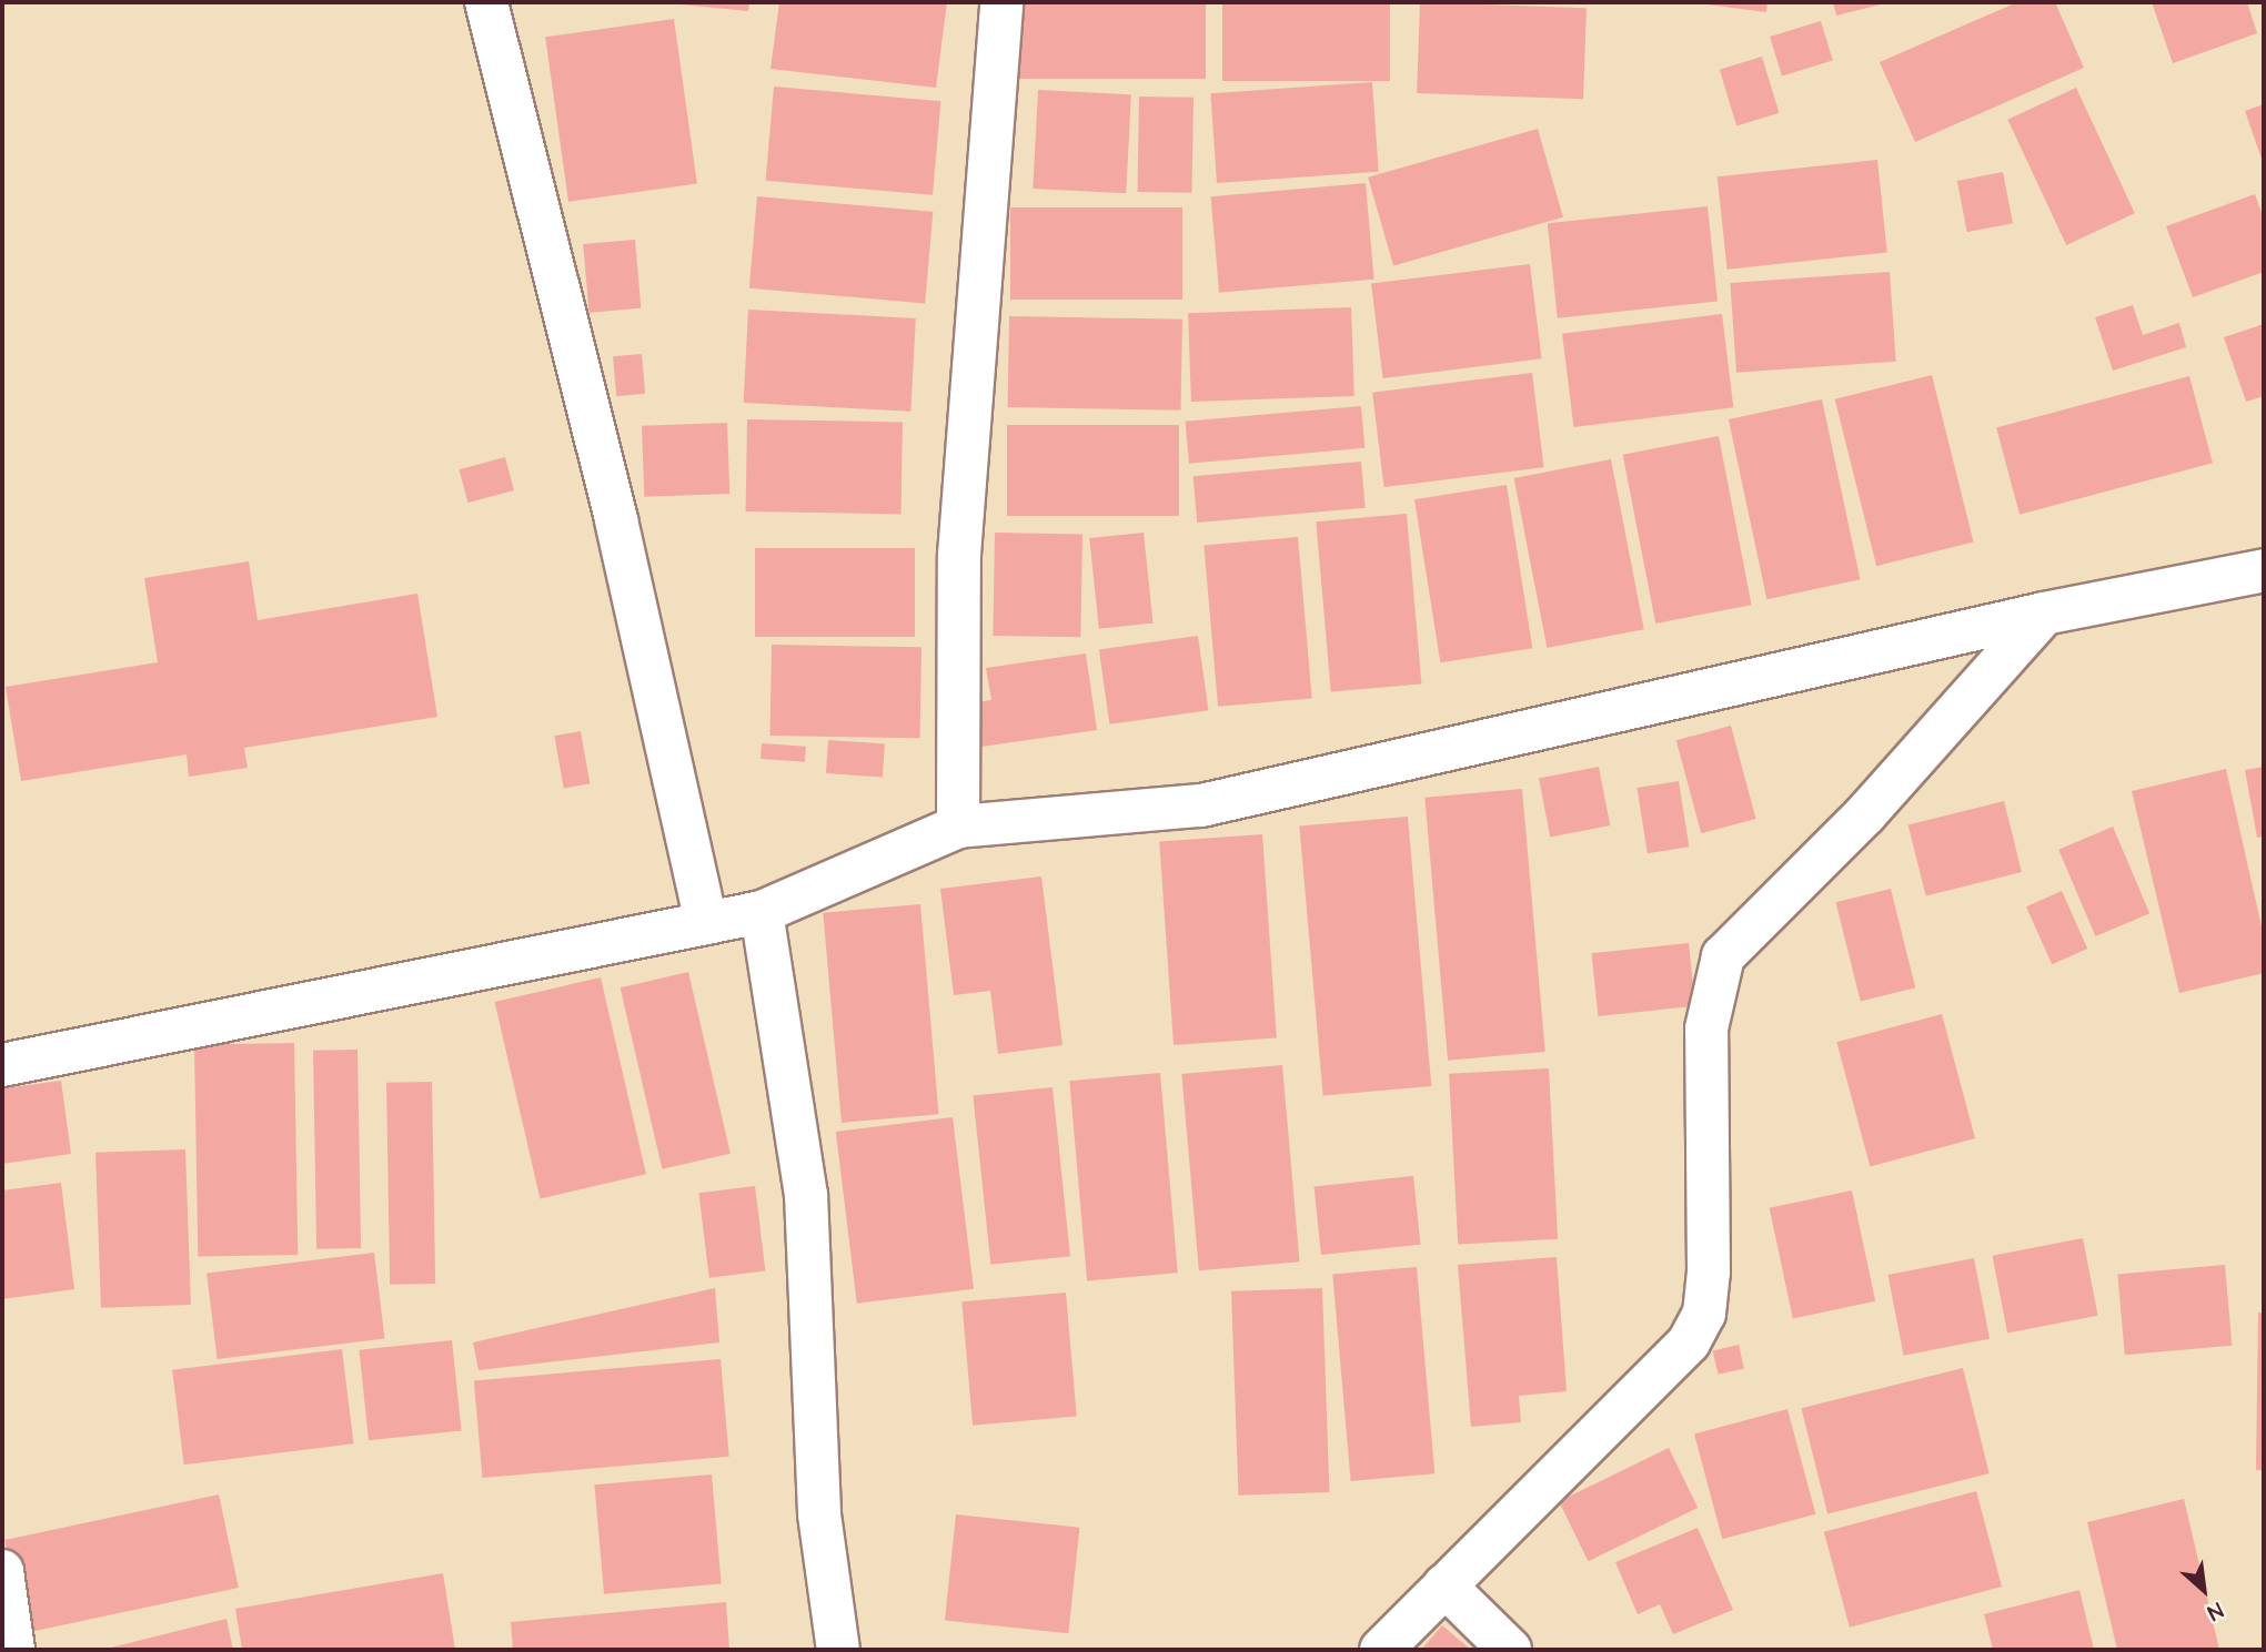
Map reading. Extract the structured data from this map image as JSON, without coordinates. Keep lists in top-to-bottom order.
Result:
{
  "north": "bottom right"
}
